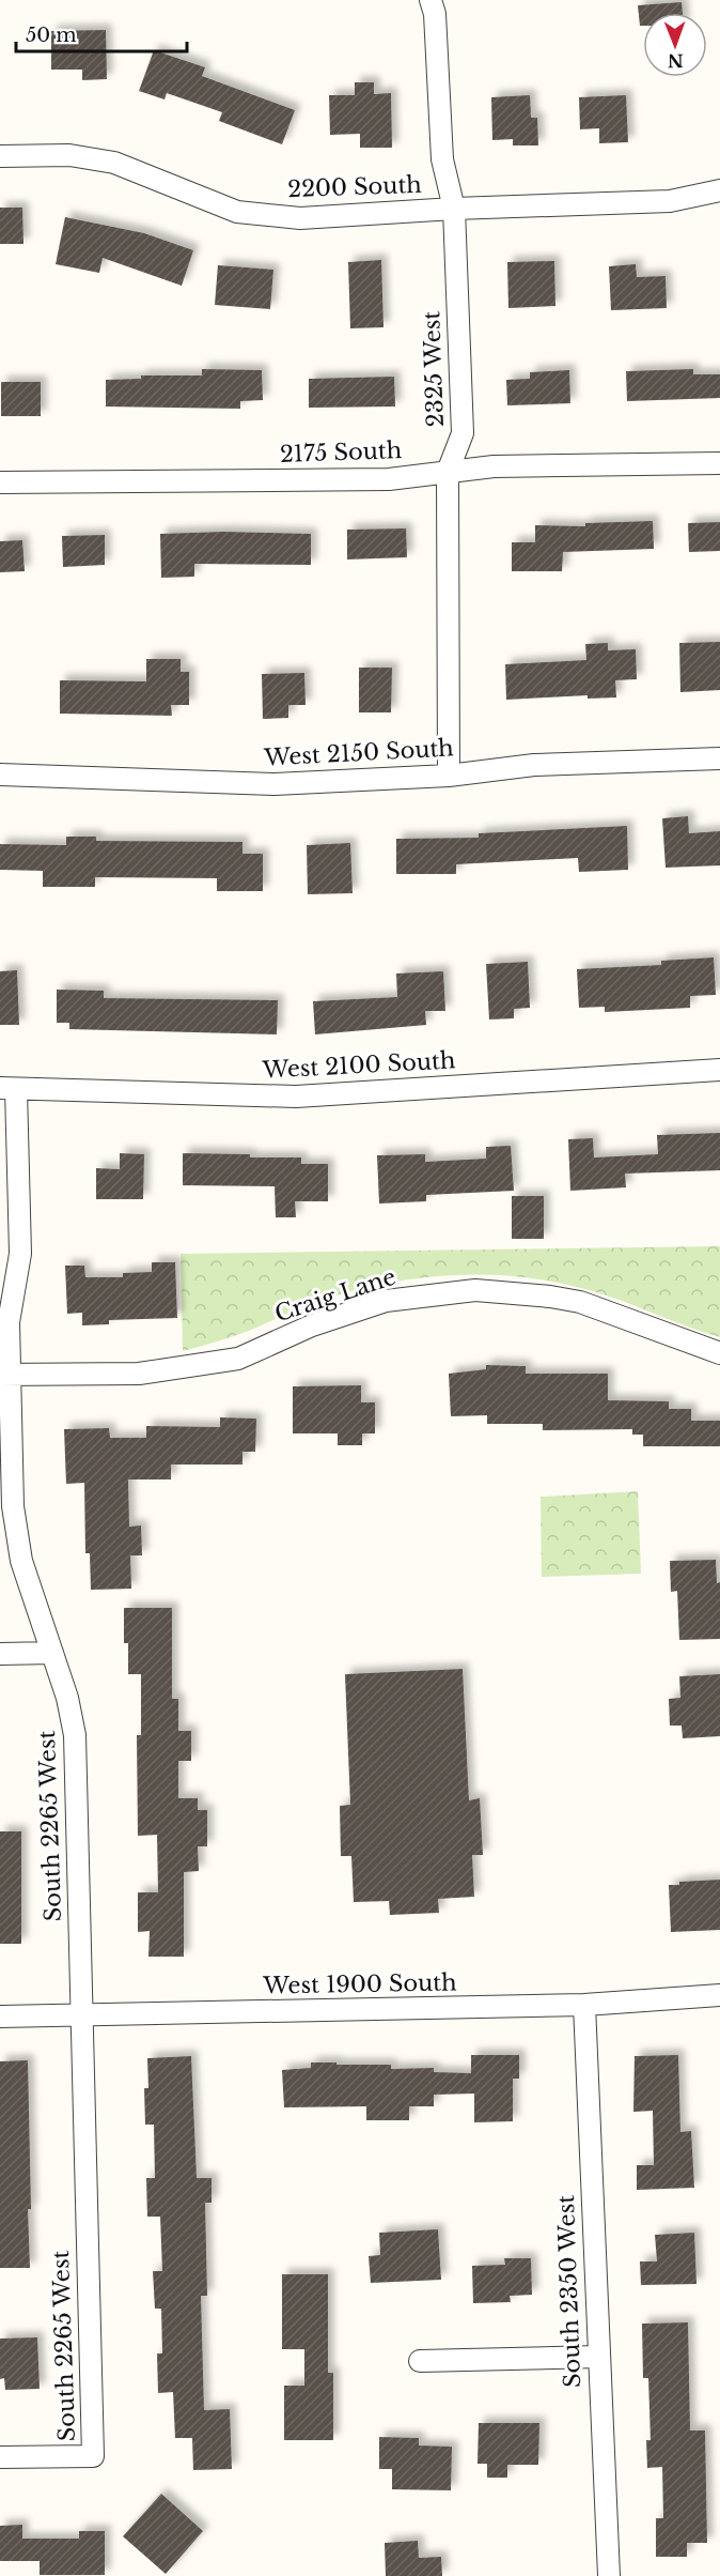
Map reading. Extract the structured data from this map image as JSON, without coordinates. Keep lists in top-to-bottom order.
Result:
{
  "streets": {
    "street": [
      "2200 South",
      "2325 West",
      "2175 South",
      "West 2150 South",
      "West 2100 South",
      "Craig Lane",
      "South 2265 West",
      "West 1900 South",
      "South 2350 West"
    ]
  },
  "crossings": [
    ["2200 South", "2325 West"],
    ["2325 West", "2175 South"],
    ["2325 West", "West 2150 South"],
    ["West 2100 South", "South 2265 West"],
    ["Craig Lane", "South 2265 West"],
    ["South 2265 West", "West 1900 South"],
    ["West 1900 South", "South 2350 West"]
  ],
  "scale_bar": "50 m",
  "north": "bottom"
}
